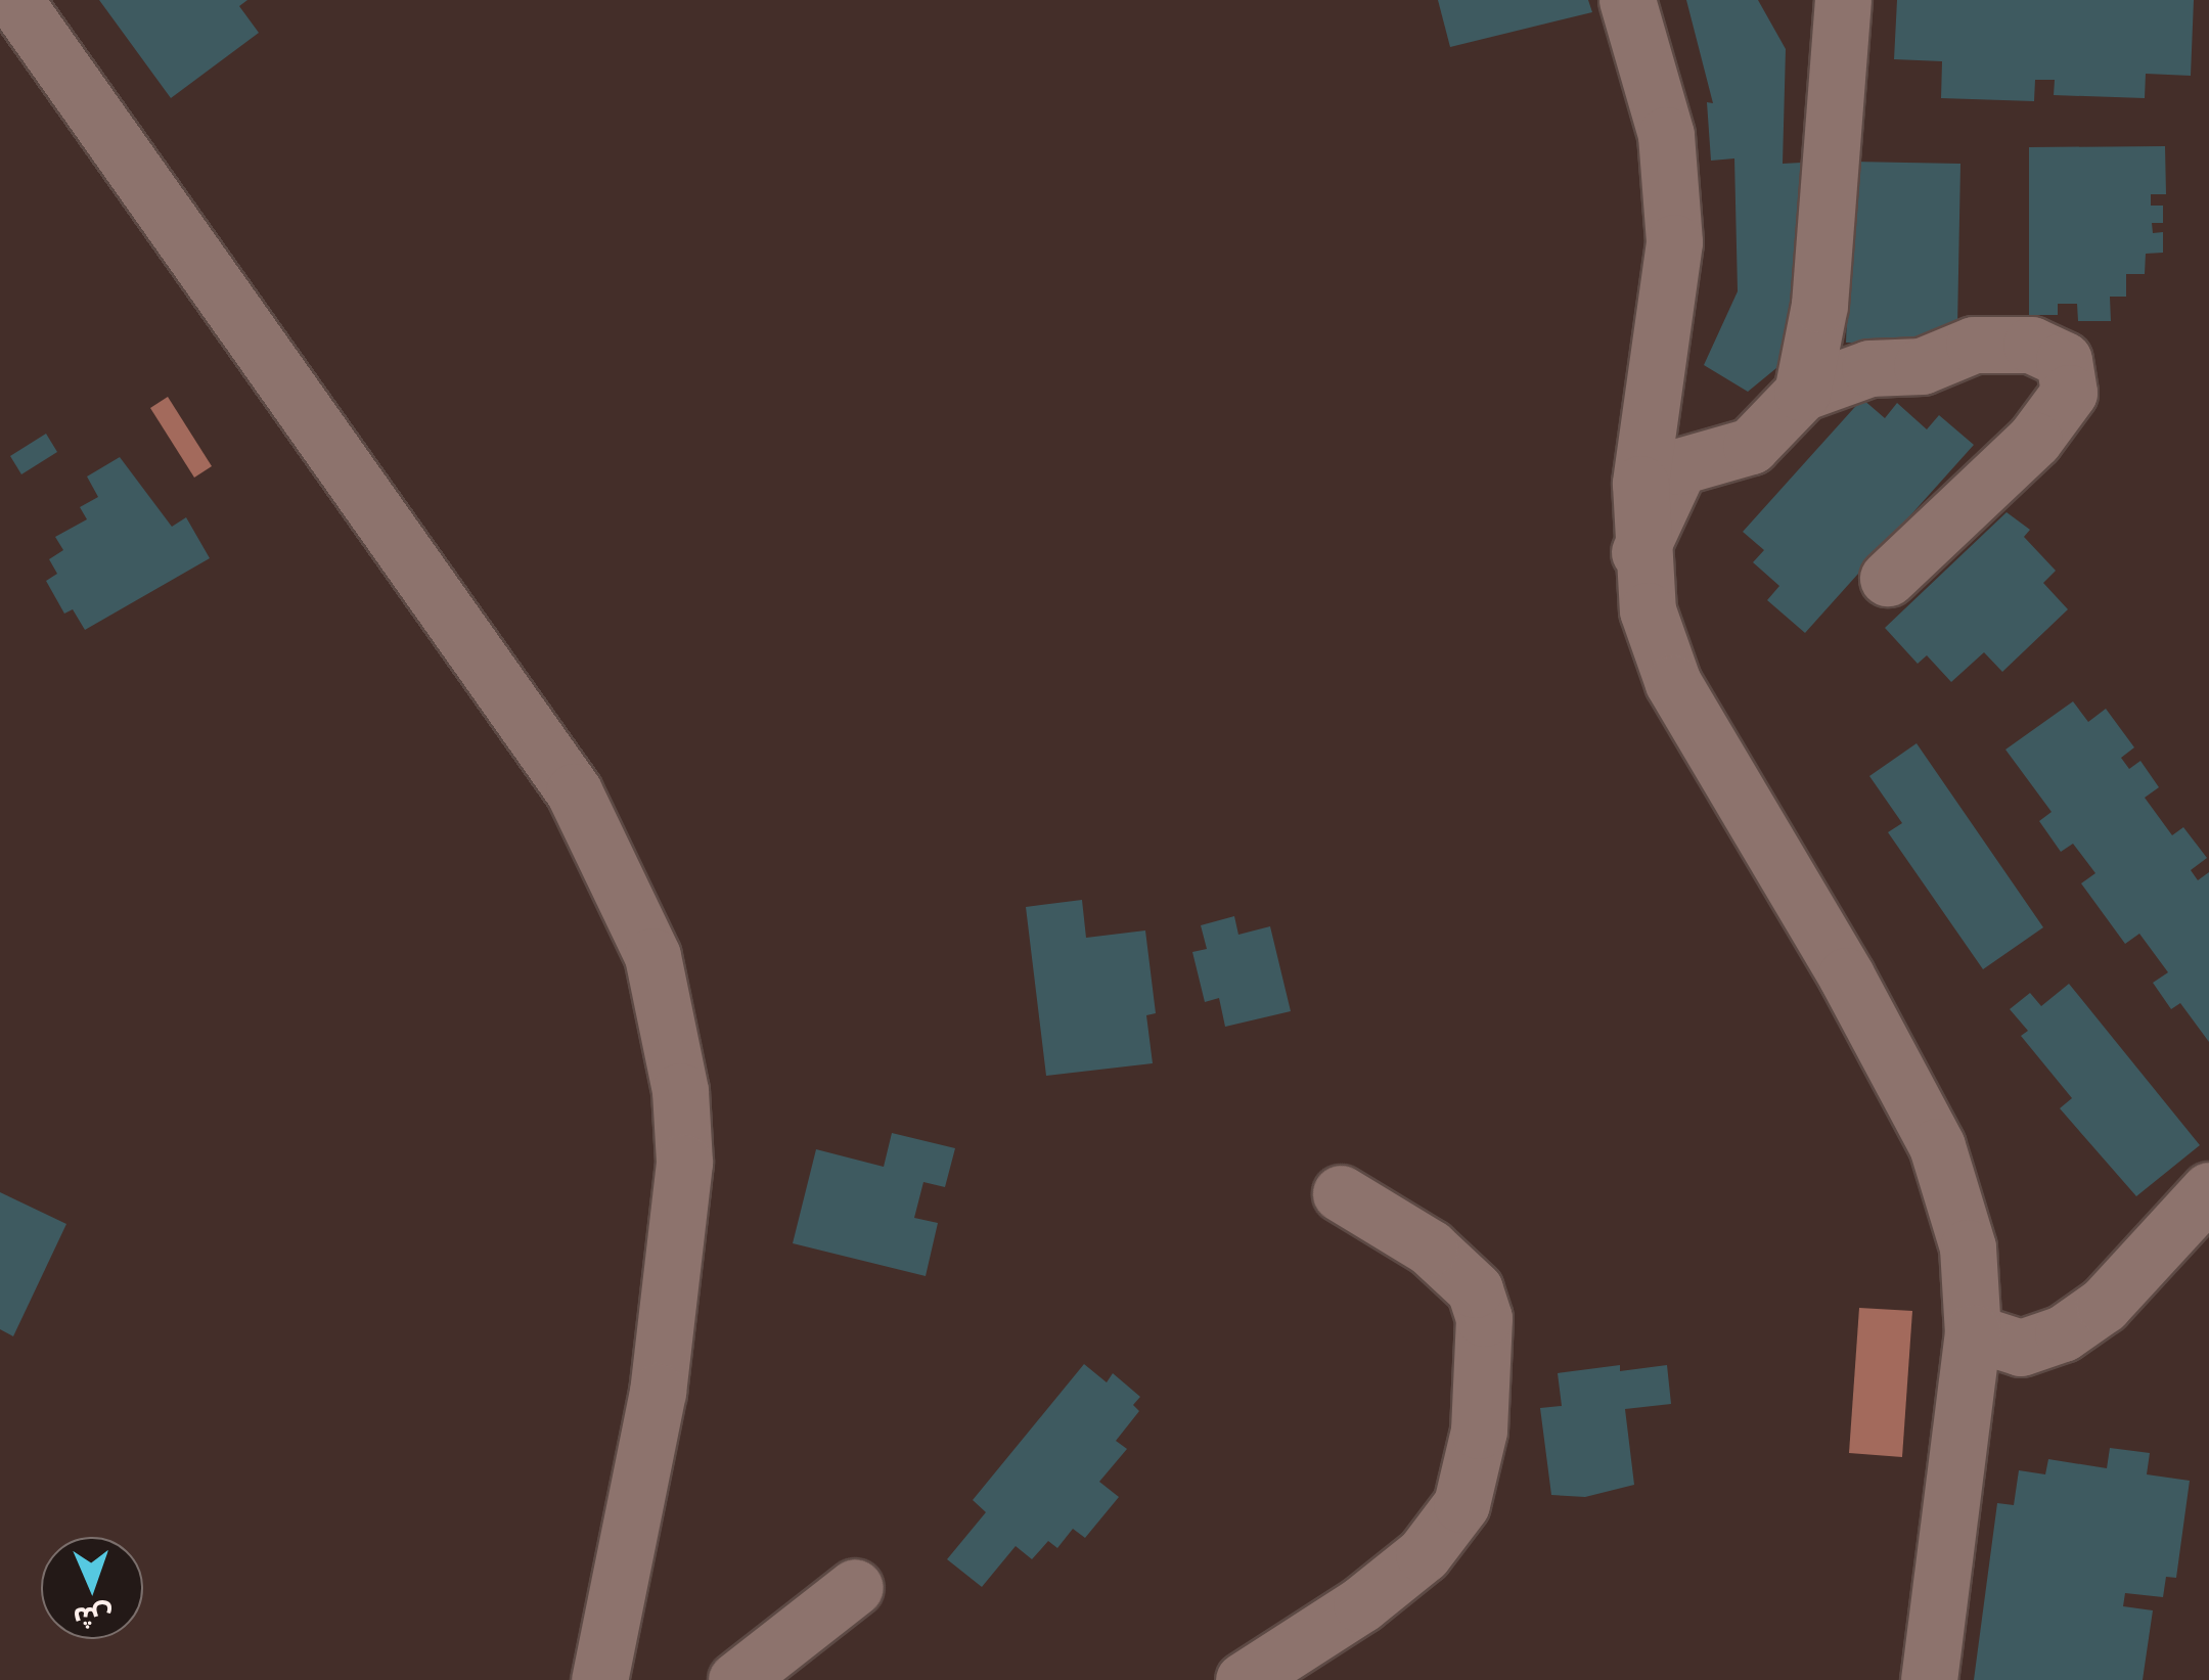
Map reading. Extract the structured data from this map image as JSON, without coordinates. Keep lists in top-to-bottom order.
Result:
{
  "north": "bottom"
}
